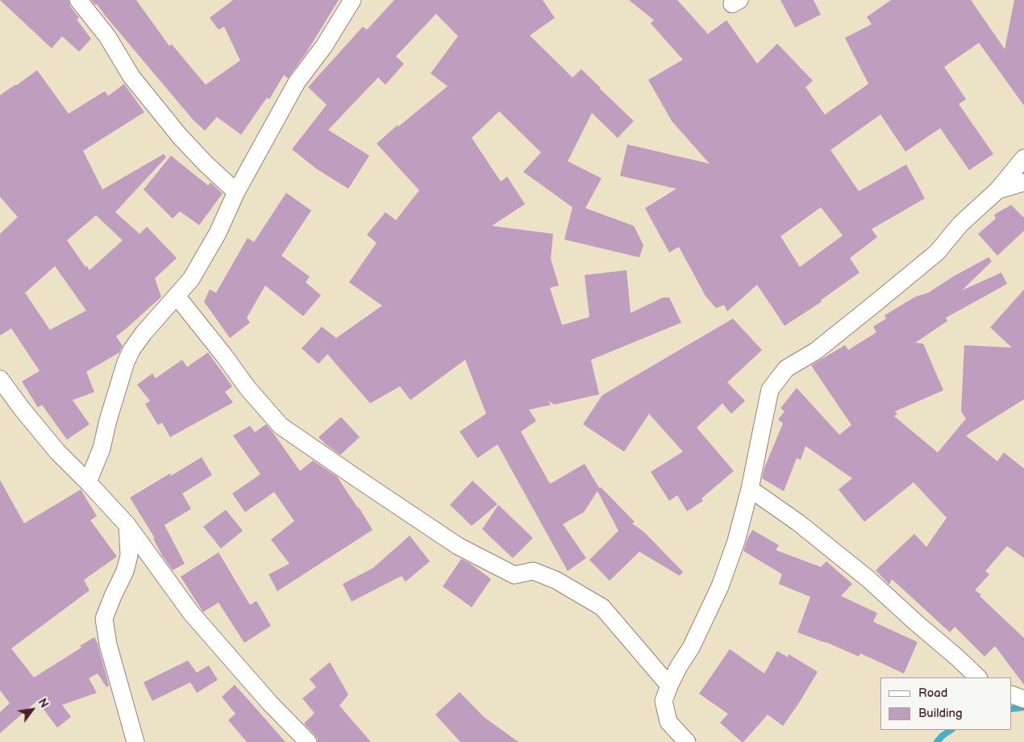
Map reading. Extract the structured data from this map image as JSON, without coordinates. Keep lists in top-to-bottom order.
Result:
{
  "legend": ["Road", "Building"],
  "north": "top right"
}
